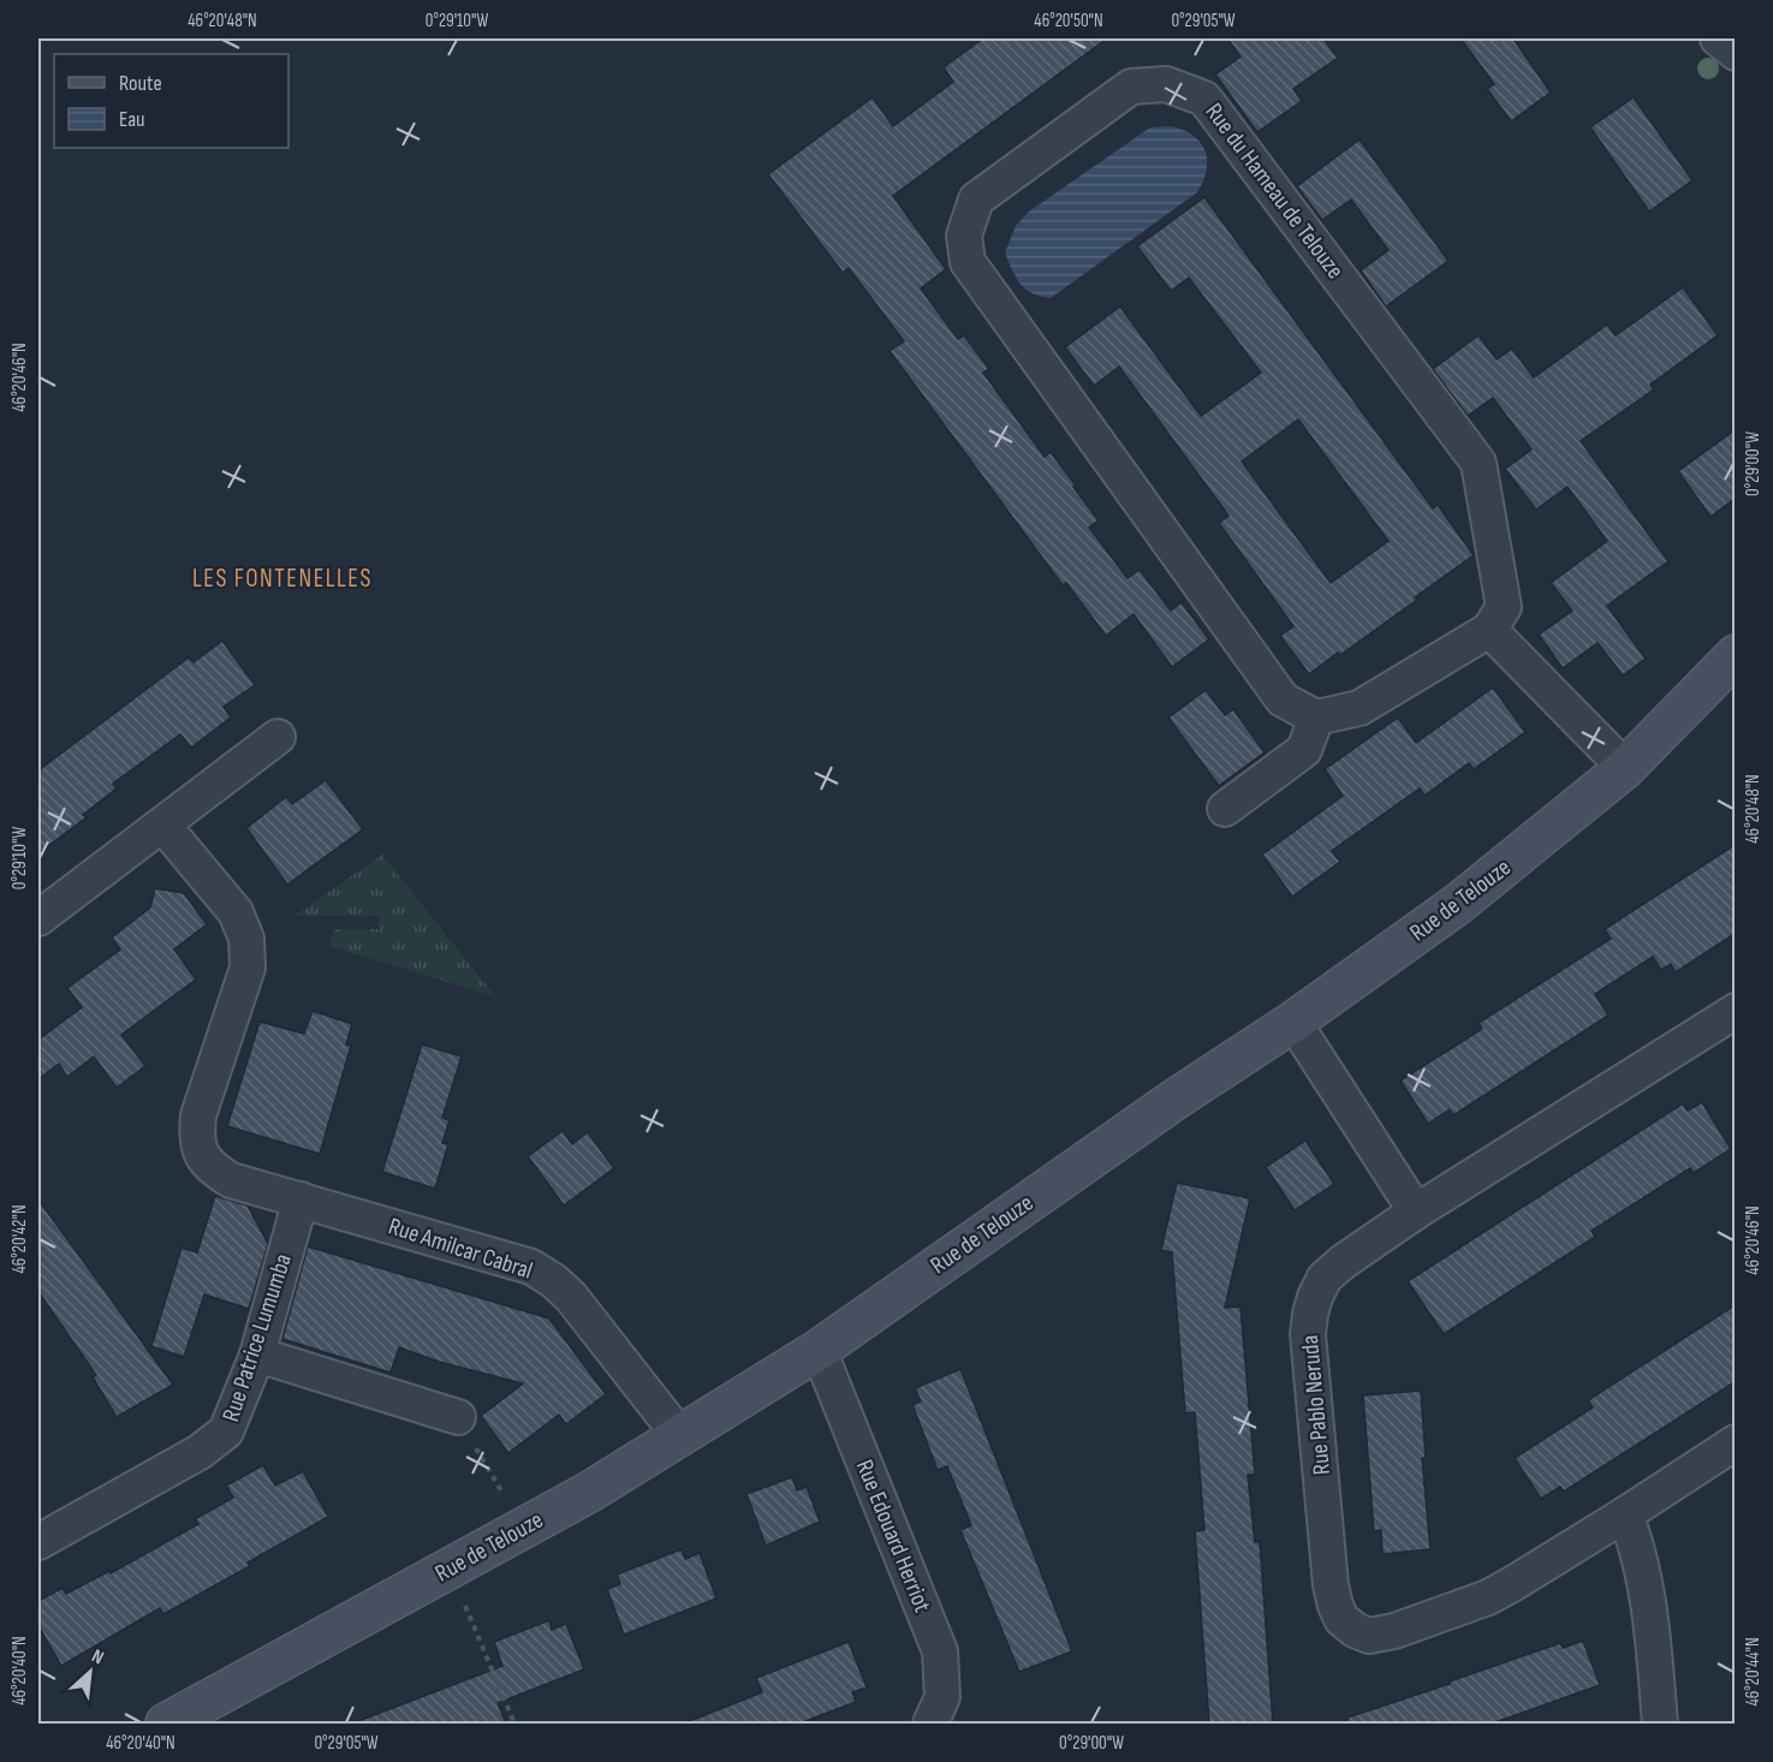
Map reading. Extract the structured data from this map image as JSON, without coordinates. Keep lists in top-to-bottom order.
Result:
{
  "streets": {
    "street": [
      "Rue du Hameau de Telouze",
      "Rue de Telouze",
      "Rue Amilcar Cabral",
      "Rue Patrice Lumumba",
      "Rue Pablo Neruda",
      "Rue Edouard Herriot"
    ]
  },
  "crossings": [
    ["Rue de Telouze", "Rue Amilcar Cabral"],
    ["Rue de Telouze", "Rue Edouard Herriot"],
    ["Rue Amilcar Cabral", "Rue Patrice Lumumba"]
  ],
  "districts": ["LES FONTENELLES"],
  "legend": ["Route", "Eau"],
  "north": "top right",
  "coordinates": [
    "46°20'48\"N",
    "0°29'10\"W",
    "46°20'50\"N",
    "0°29'05\"W",
    "46°20'46\"N",
    "0°29'00\"W",
    "46°20'42\"N",
    "46°20'40\"N",
    "46°20'44\"N"
  ]
}
